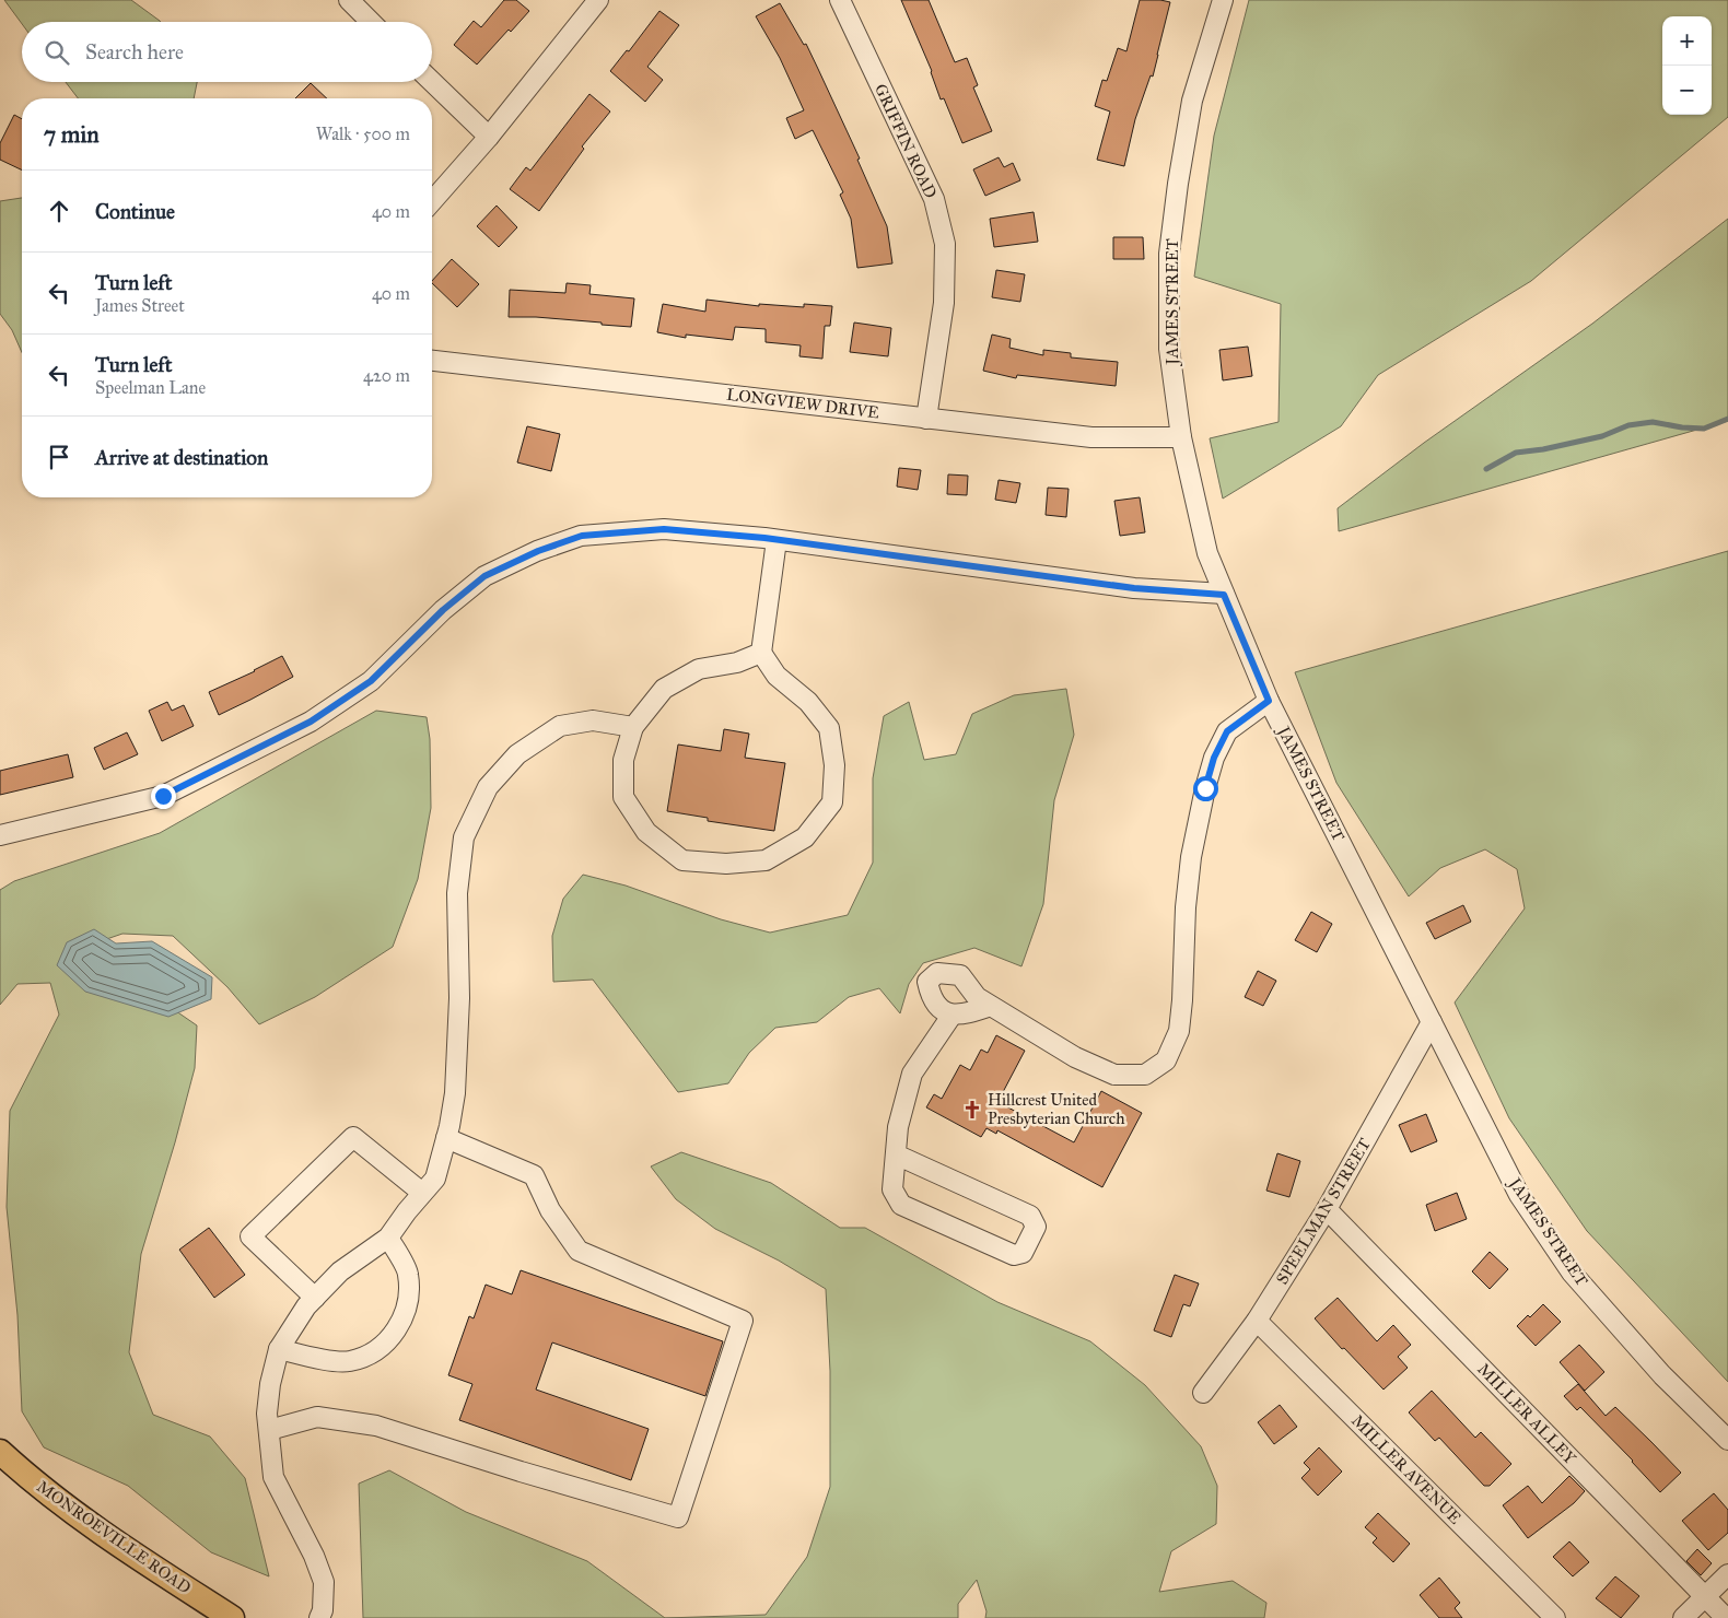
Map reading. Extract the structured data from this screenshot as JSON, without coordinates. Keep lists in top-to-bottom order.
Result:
{
  "streets": {
    "main road": ["MONROEVILLE ROAD"],
    "street": [
      "GRIFFIN ROAD",
      "JAMES STREET",
      "LONGVIEW DRIVE",
      "SPEELMAN STREET",
      "MILLER ALLEY",
      "MILLER AVENUE"
    ]
  },
  "crossings": [
    ["GRIFFIN ROAD", "LONGVIEW DRIVE"],
    ["JAMES STREET", "LONGVIEW DRIVE"],
    ["JAMES STREET", "SPEELMAN STREET"],
    ["SPEELMAN STREET", "MILLER ALLEY"],
    ["SPEELMAN STREET", "MILLER AVENUE"]
  ],
  "places": {
    "church": ["Hillcrest United Presbyterian Church"]
  },
  "page": {
    "map_buttons": ["+", "−"],
    "search": "Search here",
    "heading": ["7 min", "Walk · 500 m"],
    "list": [
      ["Continue", "40 m"],
      ["Turn left", "James Street", "40 m"],
      ["Turn left", "Speelman Lane", "420 m"],
      "Arrive at destination"
    ]
  }
}
